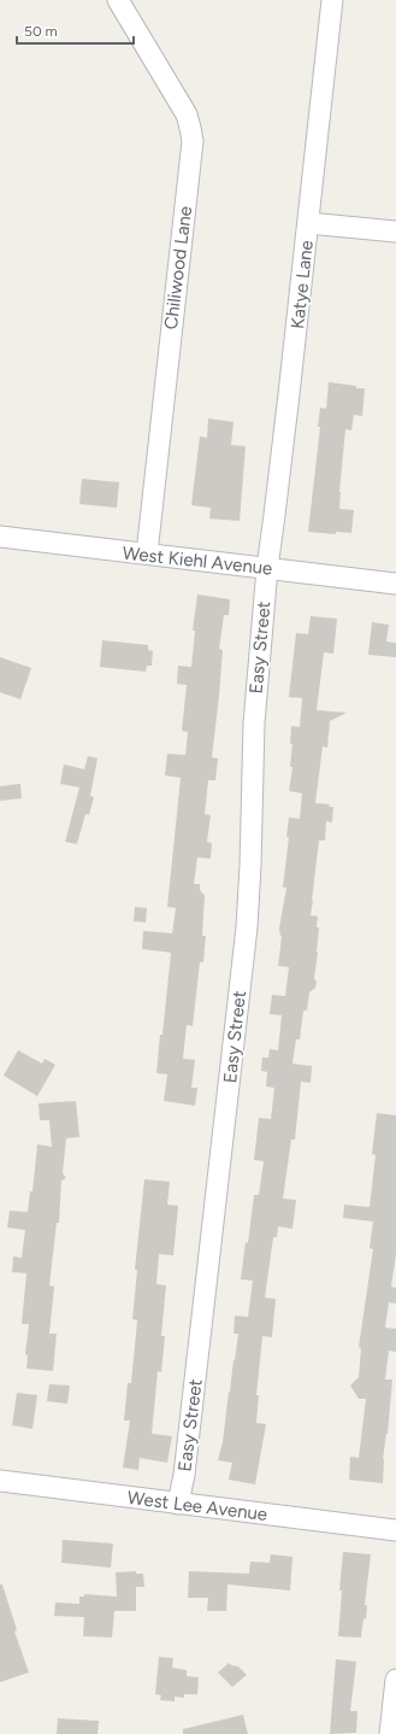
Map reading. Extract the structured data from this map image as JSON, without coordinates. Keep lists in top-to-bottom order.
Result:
{
  "streets": {
    "street": [
      "Chiliwood Lane",
      "Katye Lane",
      "West Kiehl Avenue",
      "Easy Street",
      "West Lee Avenue"
    ]
  },
  "crossings": [
    ["Chiliwood Lane", "West Kiehl Avenue"],
    ["Katye Lane", "West Kiehl Avenue"],
    ["Katye Lane", "Easy Street"],
    ["West Kiehl Avenue", "Easy Street"],
    ["Easy Street", "West Lee Avenue"]
  ],
  "scale_bar": "50 m"
}
